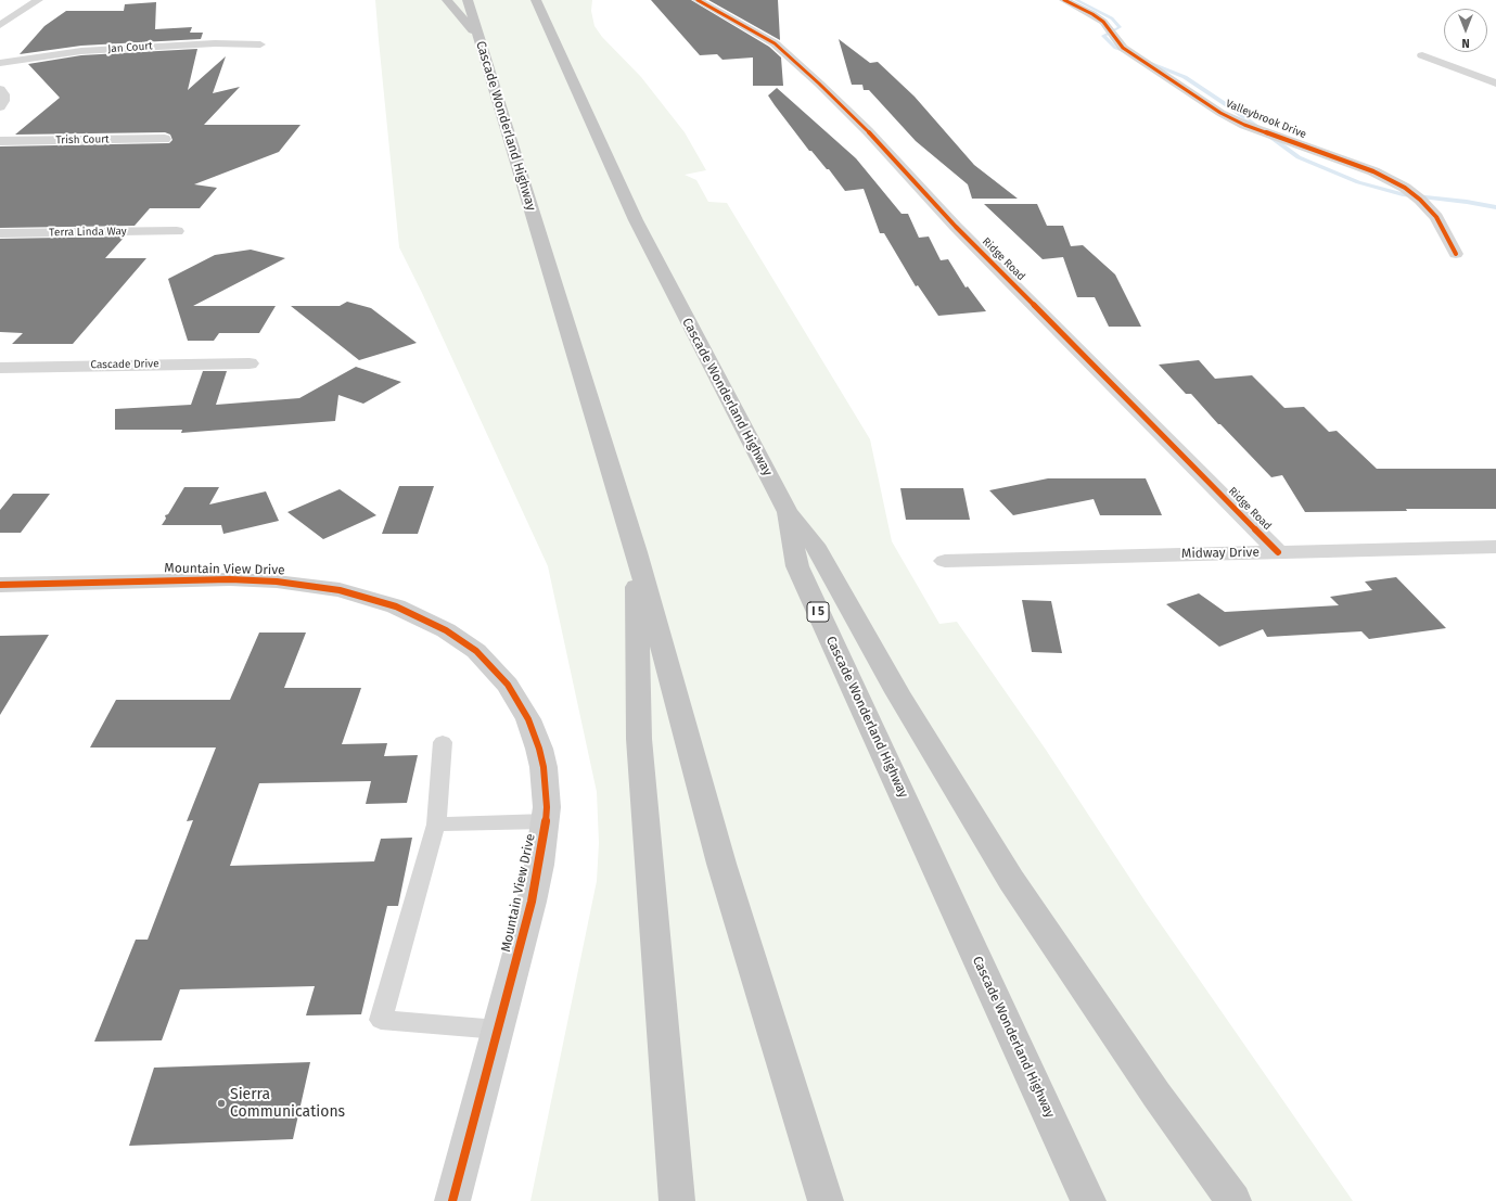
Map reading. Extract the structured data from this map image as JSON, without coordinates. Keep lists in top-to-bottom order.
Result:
{
  "streets": {
    "highway": ["Cascade Wonderland Highway", "I 5"],
    "street": [
      "Jan Court",
      "Valleybrook Drive",
      "Trish Court",
      "Terra Linda Way",
      "Ridge Road",
      "Cascade Drive",
      "Midway Drive",
      "Mountain View Drive"
    ]
  },
  "crossings": [
    ["Ridge Road", "Midway Drive"]
  ],
  "places": ["Sierra Communications"],
  "north": "bottom"
}
